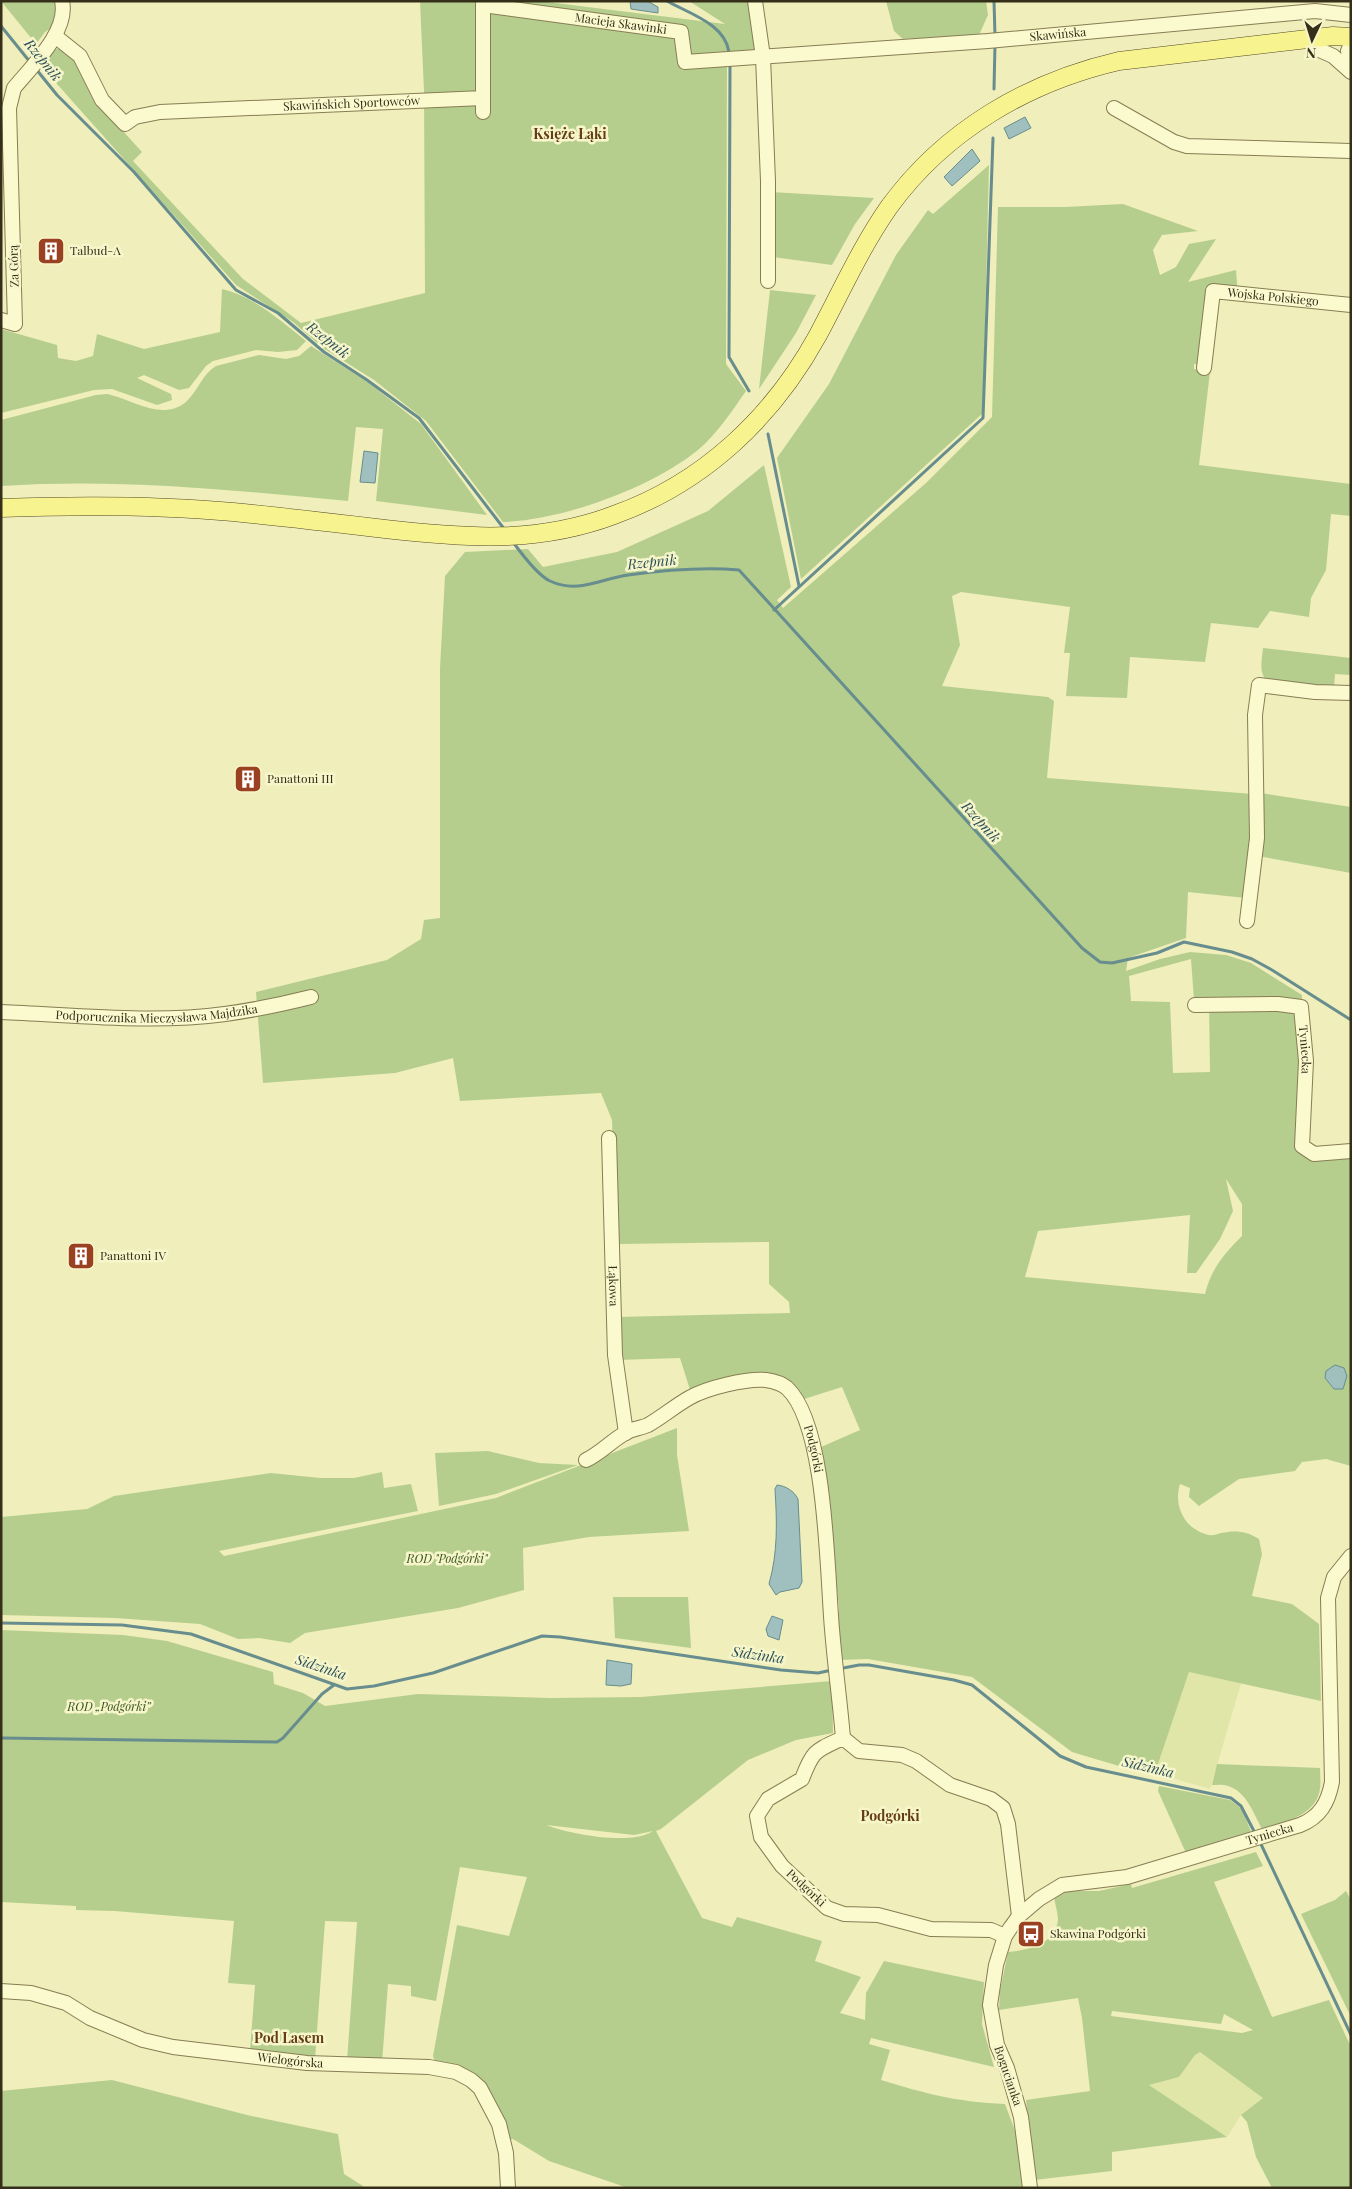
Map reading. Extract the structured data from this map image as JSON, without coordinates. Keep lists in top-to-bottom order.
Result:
{
  "streets": {
    "street": [
      "Macieja Skawinki",
      "Skawińska",
      "Skawińskich Sportowców",
      "Za Górą",
      "Wojska Polskiego",
      "Podporucznika Mieczysława Majdzika",
      "Tyniecka",
      "Łąkowa",
      "Podgórki",
      "Wielogórska",
      "Bogucianka"
    ]
  },
  "crossings": [
    ["Macieja Skawinki", "Skawińska"],
    ["Skawińskich Sportowców", "Za Górą"],
    ["Tyniecka", "Podgórki"],
    ["Tyniecka", "Bogucianka"],
    ["Łąkowa", "Podgórki"]
  ],
  "districts": ["Księże Łąki", "Podgórki", "Pod Lasem"],
  "water": ["Rzepnik", "Sidzinka"],
  "parks": ["ROD \"Podgórki\"", "ROD „Podgórki”"],
  "places": {
    "building": ["Talbud-A", "Panattoni III", "Panattoni IV"],
    "bus stop": ["Skawina Podgórki"]
  },
  "north": "bottom"
}
